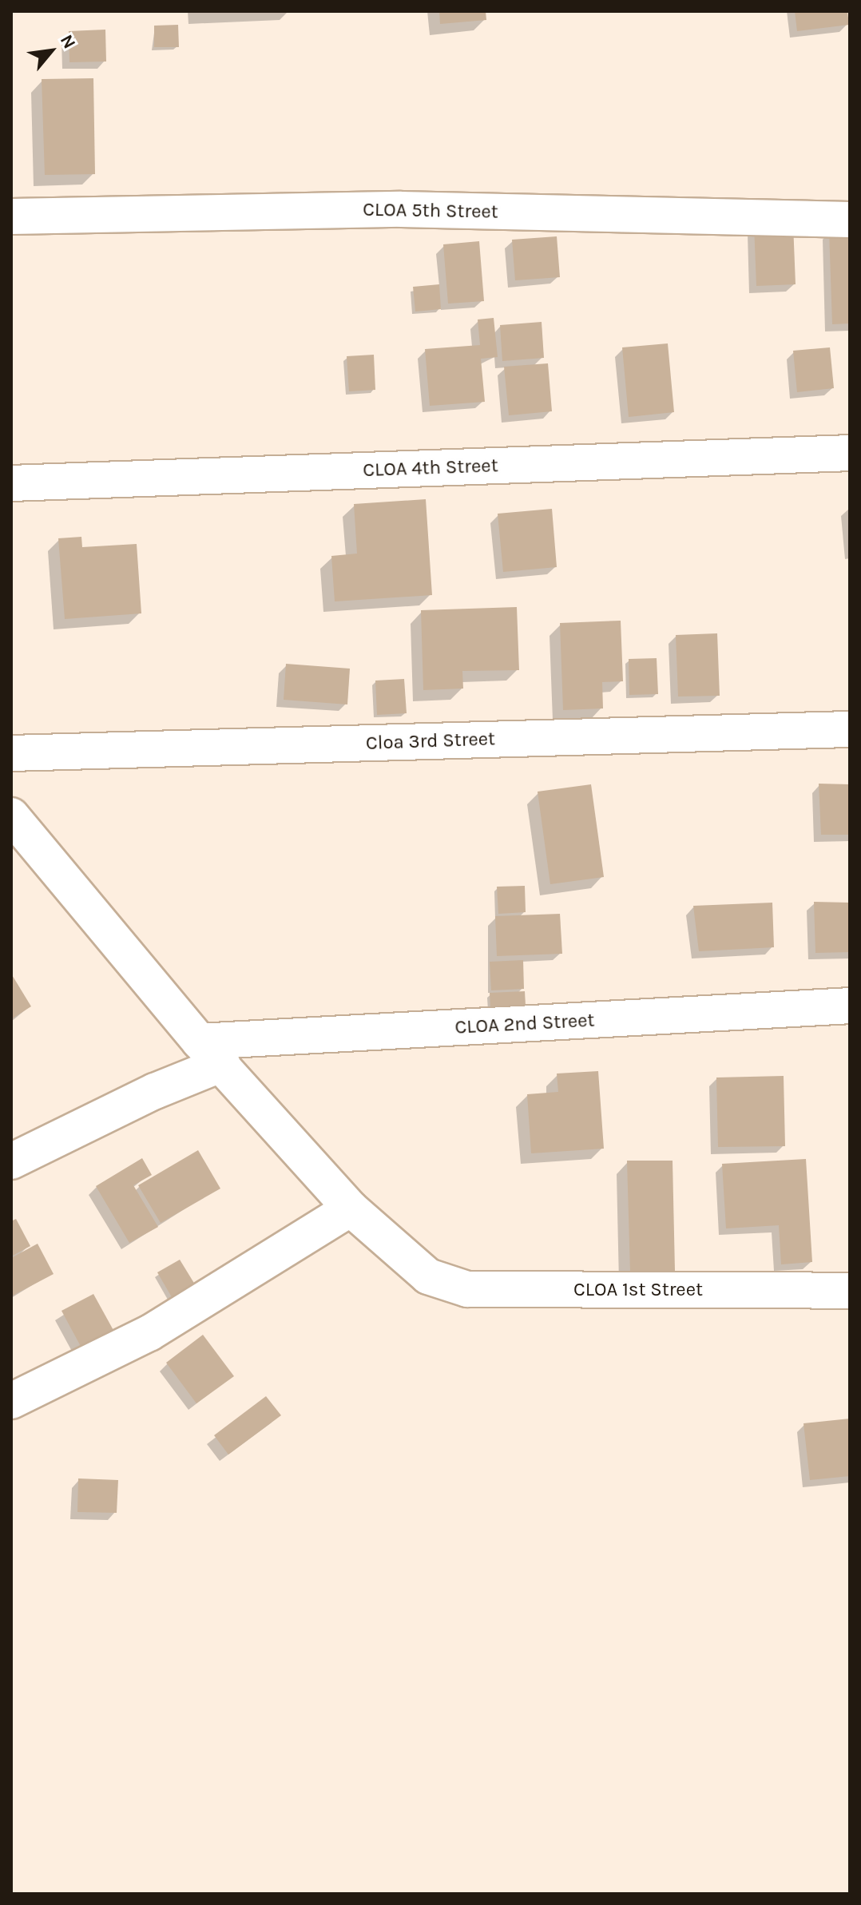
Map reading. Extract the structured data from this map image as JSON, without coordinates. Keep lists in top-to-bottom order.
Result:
{
  "streets": {
    "street": [
      "CLOA 5th Street",
      "CLOA 4th Street",
      "Cloa 3rd Street",
      "CLOA 2nd Street",
      "CLOA 1st Street"
    ]
  },
  "north": "top right"
}
